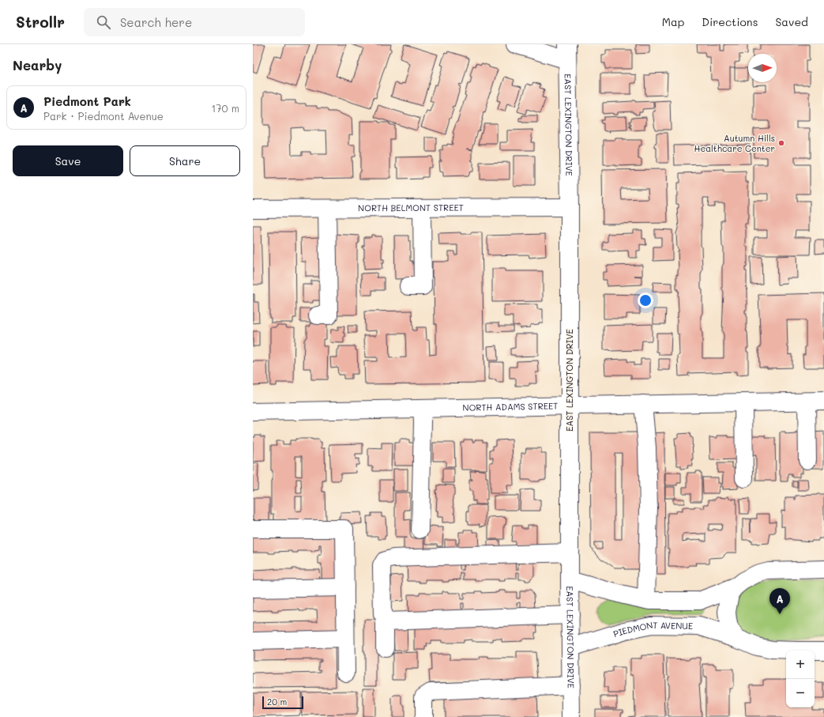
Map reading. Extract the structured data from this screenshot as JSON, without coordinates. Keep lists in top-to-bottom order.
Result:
{
  "streets": {
    "street": [
      "EAST LEXINGTON DRIVE",
      "NORTH BELMONT STREET",
      "NORTH ADAMS STREET",
      "PIEDMONT AVENUE"
    ]
  },
  "crossings": [
    ["EAST LEXINGTON DRIVE", "NORTH BELMONT STREET"],
    ["EAST LEXINGTON DRIVE", "NORTH ADAMS STREET"],
    ["EAST LEXINGTON DRIVE", "PIEDMONT AVENUE"]
  ],
  "places": ["Autumn Hills Healthcare Center"],
  "scale_bar": "20 m",
  "north": "right",
  "page": {
    "header": "Strollr",
    "search": "Search here",
    "nav": ["Map", "Directions", "Saved"],
    "heading": "Nearby",
    "list": [
      {
        "mark": "A",
        "name": "Piedmont Park",
        "note": "Park · Piedmont Avenue",
        "value": "170 m"
      }
    ],
    "buttons": ["Save", "Share"],
    "pins": "A",
    "map_buttons": ["+", "−"],
    "scale": "20 m"
  }
}
